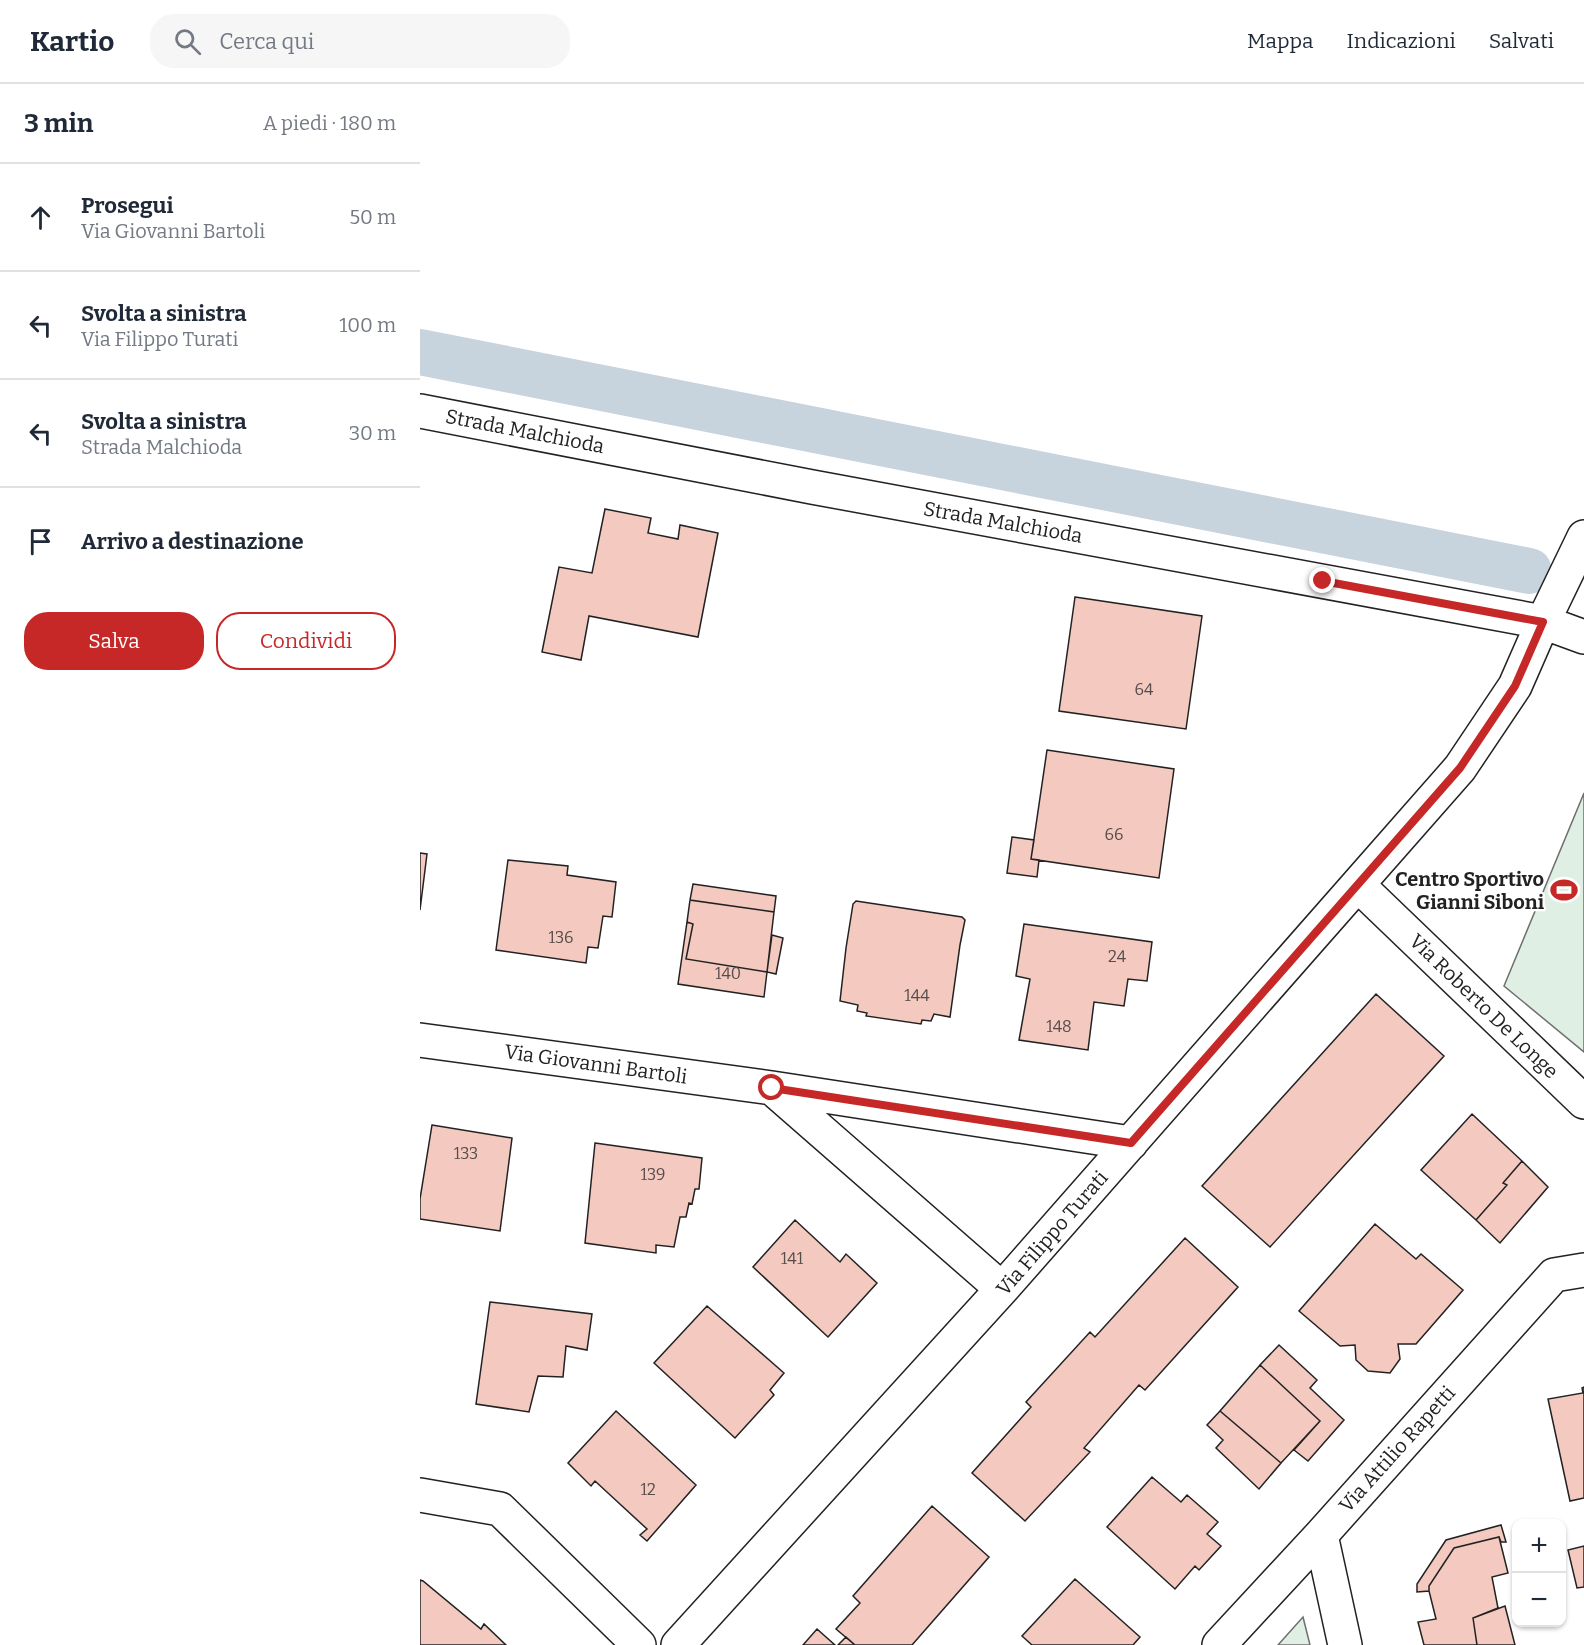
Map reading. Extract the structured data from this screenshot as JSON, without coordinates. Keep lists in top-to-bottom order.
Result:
{
  "streets": {
    "street": [
      "Strada Malchioda",
      "Via Roberto De Longe",
      "Via Giovanni Bartoli",
      "Via Filippo Turati",
      "Via Attilio Rapetti"
    ]
  },
  "crossings": [
    ["Strada Malchioda", "Via Filippo Turati"],
    ["Via Roberto De Longe", "Via Filippo Turati"],
    ["Via Giovanni Bartoli", "Via Filippo Turati"]
  ],
  "places": {
    "sports": ["Centro Sportivo Gianni Siboni"]
  },
  "house_numbers": [
    "64",
    "66",
    "136",
    "24",
    "140",
    "144",
    "148",
    "133",
    "139",
    "141",
    "12"
  ],
  "page": {
    "header": "Kartio",
    "search": "Cerca qui",
    "nav": ["Mappa", "Indicazioni", "Salvati"],
    "heading": ["3 min", "A piedi · 180 m"],
    "list": [
      ["Prosegui", "Via Giovanni Bartoli", "50 m"],
      ["Svolta a sinistra", "Via Filippo Turati", "100 m"],
      ["Svolta a sinistra", "Strada Malchioda", "30 m"],
      "Arrivo a destinazione"
    ],
    "buttons": ["Salva", "Condividi"],
    "map_buttons": ["+", "−"]
  }
}
